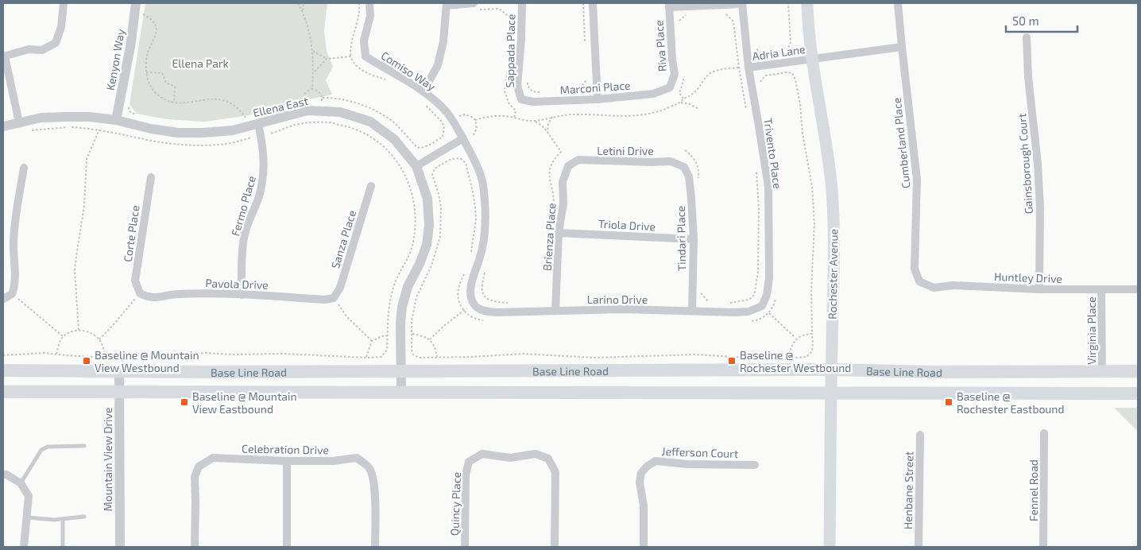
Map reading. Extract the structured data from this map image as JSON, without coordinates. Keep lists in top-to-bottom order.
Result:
{
  "streets": {
    "main road": ["Rochester Avenue", "Base Line Road"],
    "street": [
      "Riva Place",
      "Sappada Place",
      "Adria Lane",
      "Kenyon Way",
      "Comiso Way",
      "Marconi Place",
      "Ellena East",
      "Cumberland Place",
      "Letini Drive",
      "Trivento Place",
      "Gainsborough Court",
      "Fermo Place",
      "Triola Drive",
      "Corte Place",
      "Brienza Place",
      "Tindari Place",
      "Sanza Place",
      "Huntley Drive",
      "Pavola Drive",
      "Larino Drive",
      "Virginia Place",
      "Celebration Drive",
      "Jefferson Court",
      "Mountain View Drive",
      "Henbane Street",
      "Fennel Road",
      "Quincy Place"
    ]
  },
  "crossings": [
    ["Riva Place", "Marconi Place"],
    ["Sappada Place", "Marconi Place"],
    ["Adria Lane", "Cumberland Place"],
    ["Adria Lane", "Trivento Place"],
    ["Adria Lane", "Rochester Avenue"],
    ["Kenyon Way", "Ellena East"],
    ["Comiso Way", "Larino Drive"],
    ["Ellena East", "Fermo Place"],
    ["Ellena East", "Base Line Road"],
    ["Cumberland Place", "Huntley Drive"],
    ["Letini Drive", "Brienza Place"],
    ["Letini Drive", "Tindari Place"],
    ["Trivento Place", "Larino Drive"],
    ["Gainsborough Court", "Huntley Drive"],
    ["Fermo Place", "Pavola Drive"],
    ["Triola Drive", "Brienza Place"],
    ["Triola Drive", "Tindari Place"],
    ["Corte Place", "Pavola Drive"],
    ["Brienza Place", "Larino Drive"],
    ["Tindari Place", "Larino Drive"],
    ["Sanza Place", "Pavola Drive"],
    ["Rochester Avenue", "Base Line Road"],
    ["Huntley Drive", "Virginia Place"],
    ["Virginia Place", "Base Line Road"],
    ["Base Line Road", "Mountain View Drive"]
  ],
  "parks": ["Ellena Park"],
  "places": {
    "transit": [
      "Baseline @ Mountain View Westbound",
      "Baseline @ Rochester Westbound",
      "Baseline @ Mountain View Eastbound",
      "Baseline @ Rochester Eastbound"
    ]
  },
  "scale_bar": "50 m"
}
